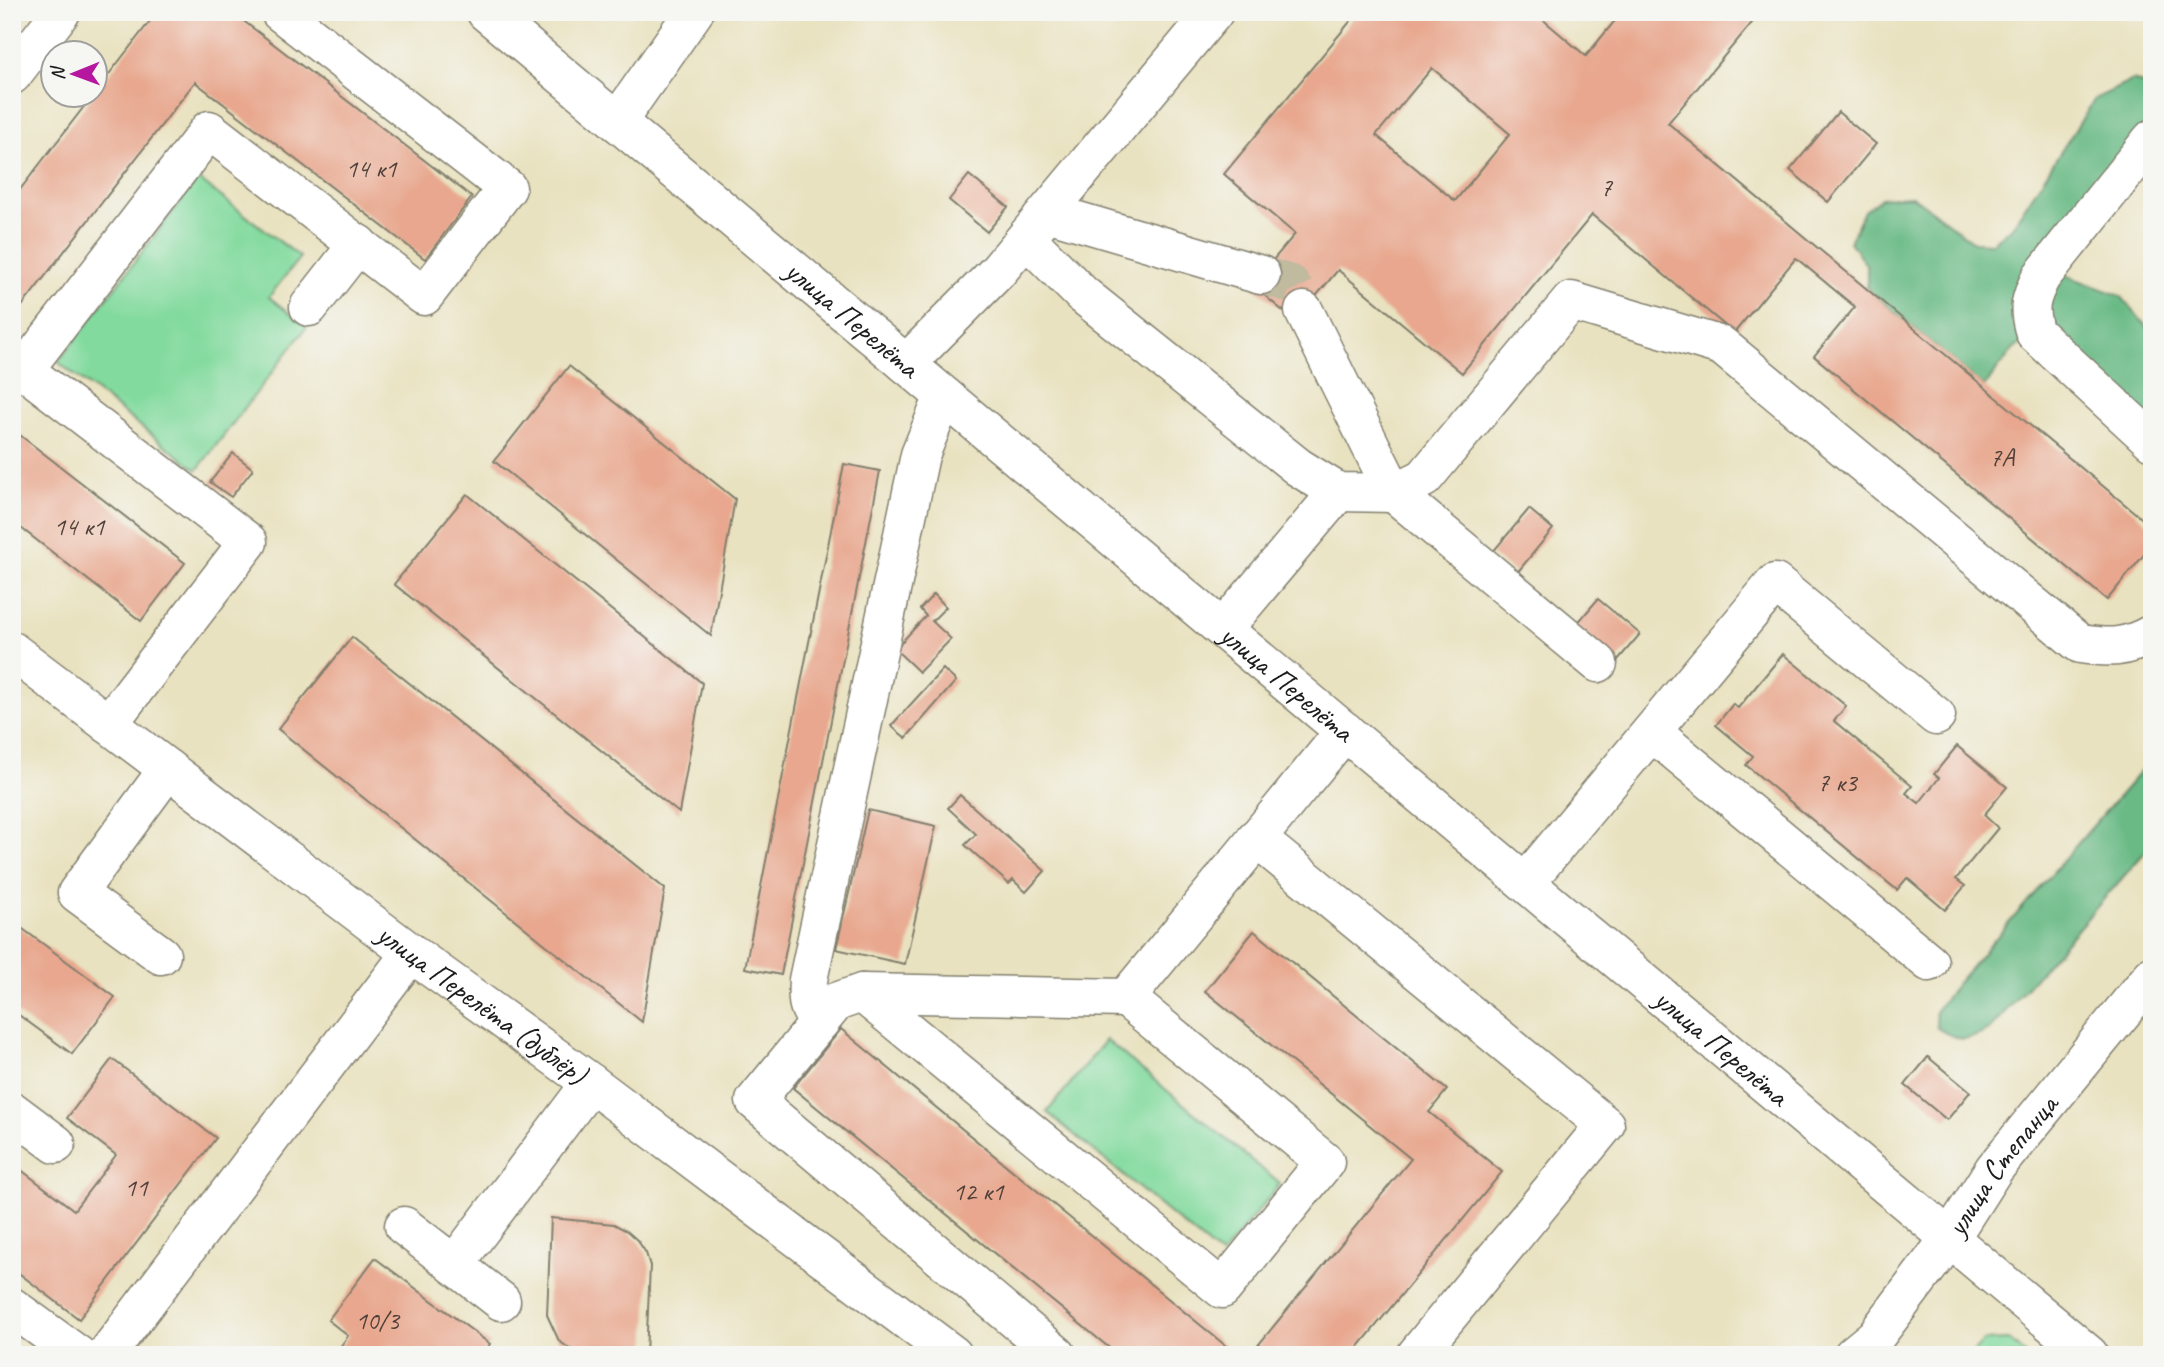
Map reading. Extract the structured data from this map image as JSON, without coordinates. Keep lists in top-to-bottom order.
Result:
{
  "streets": {
    "main road": ["улица Перелёта", "улица Перелёта (дублёр)", "улица Степанца"]
  },
  "crossings": [
    ["улица Перелёта", "улица Степанца"]
  ],
  "house_numbers": [
    "14 к1",
    "7",
    "7А",
    "14 к1",
    "7 к3",
    "11",
    "12 к1",
    "10/3"
  ],
  "north": "left"
}
